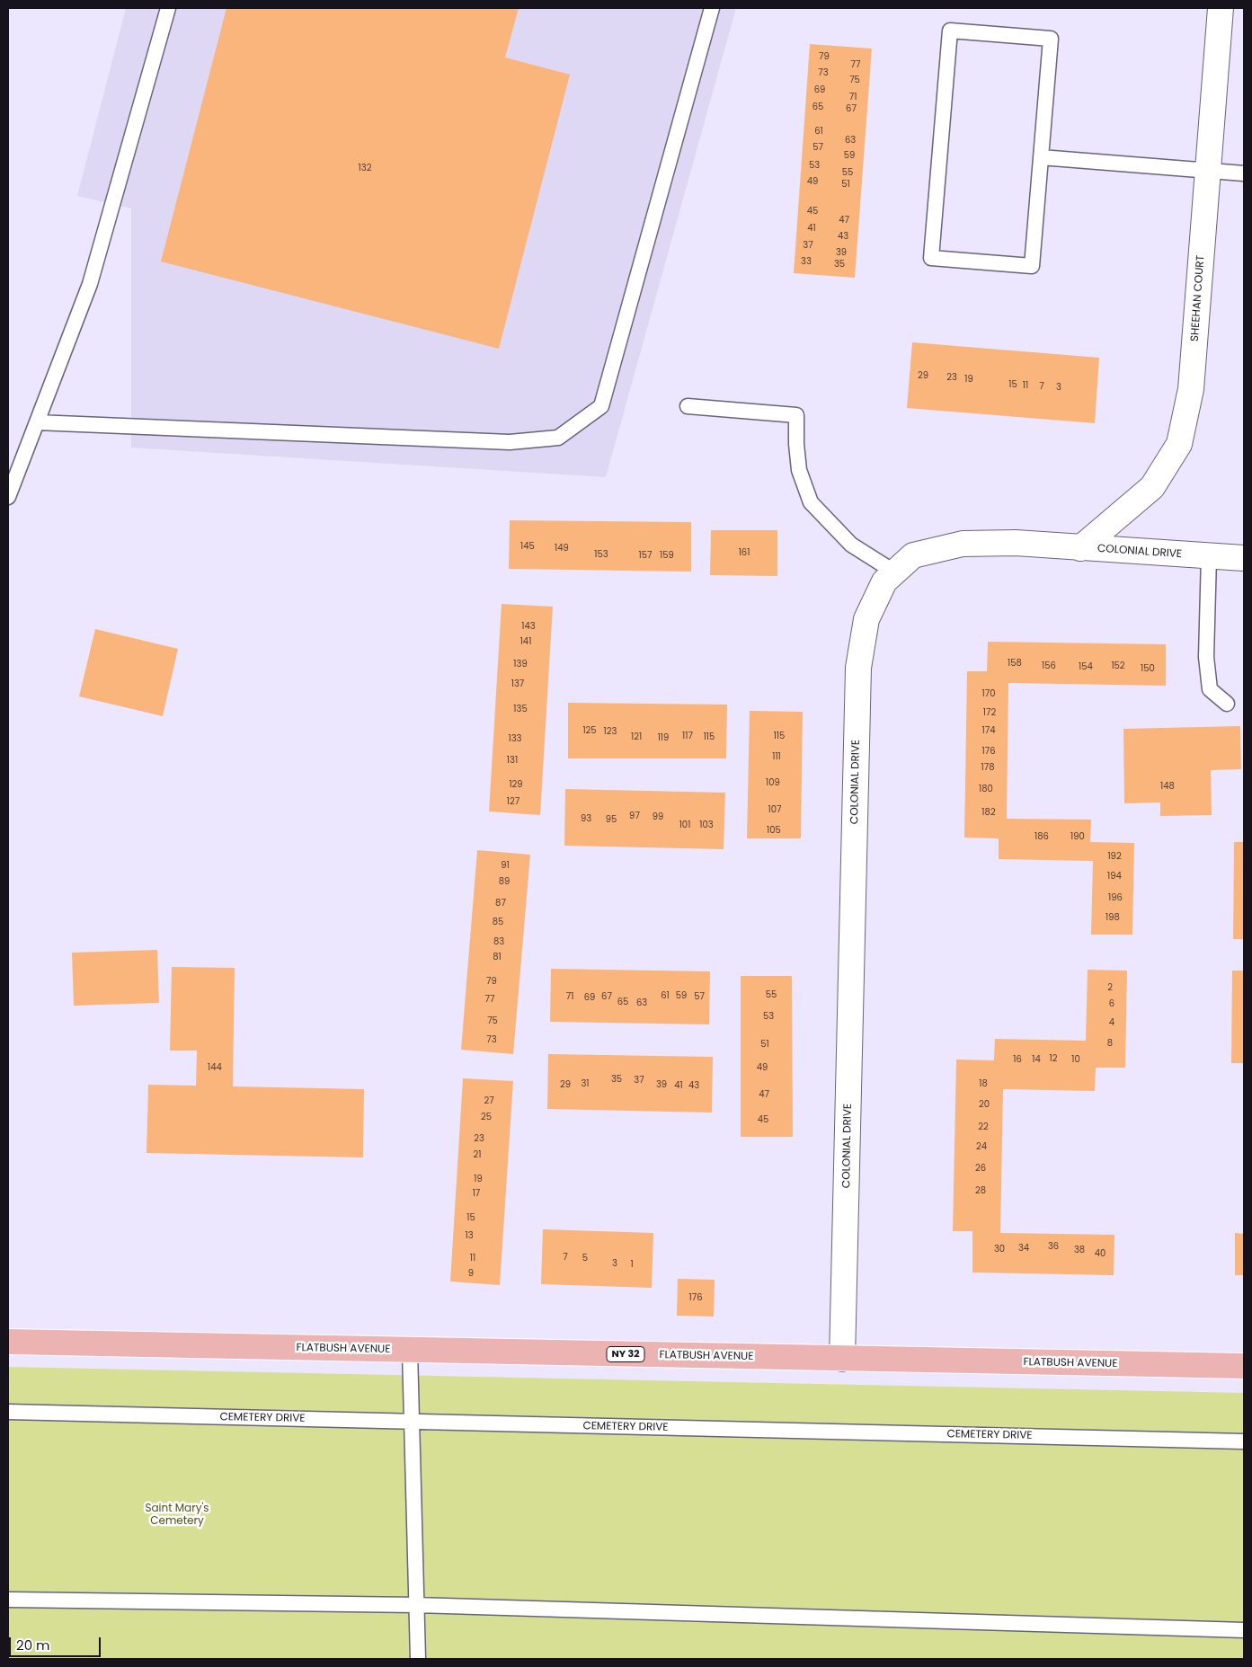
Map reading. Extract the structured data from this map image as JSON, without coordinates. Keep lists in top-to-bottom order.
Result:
{
  "streets": {
    "main road": ["FLATBUSH AVENUE", "NY 32"],
    "street": ["SHEEHAN COURT", "COLONIAL DRIVE"],
    "lane": ["CEMETERY DRIVE"]
  },
  "crossings": [
    ["SHEEHAN COURT", "COLONIAL DRIVE"],
    ["COLONIAL DRIVE", "FLATBUSH AVENUE"]
  ],
  "parks": ["Saint Mary's Cemetery"],
  "house_numbers": [
    "79",
    "77",
    "73",
    "75",
    "69",
    "71",
    "65",
    "67",
    "61",
    "63",
    "57",
    "59",
    "53",
    "132",
    "55",
    "49",
    "51",
    "45",
    "47",
    "41",
    "43",
    "37",
    "39",
    "33",
    "35",
    "29",
    "23",
    "19",
    "15",
    "11",
    "7",
    "3",
    "145",
    "149",
    "161",
    "153",
    "157",
    "159",
    "143",
    "141",
    "158",
    "139",
    "156",
    "152",
    "154",
    "150",
    "137",
    "170",
    "135",
    "172",
    "125",
    "174",
    "123",
    "117",
    "115",
    "121",
    "115",
    "119",
    "133",
    "176",
    "111",
    "131",
    "178",
    "109",
    "129",
    "148",
    "180",
    "127",
    "107",
    "182",
    "97",
    "99",
    "93",
    "95",
    "101",
    "103",
    "105",
    "186",
    "190",
    "192",
    "91",
    "194",
    "89",
    "196",
    "87",
    "198",
    "85",
    "83",
    "81",
    "79",
    "2",
    "55",
    "61",
    "59",
    "71",
    "67",
    "57",
    "69",
    "77",
    "65",
    "63",
    "6",
    "53",
    "75",
    "4",
    "73",
    "8",
    "51",
    "12",
    "16",
    "14",
    "10",
    "144",
    "49",
    "35",
    "37",
    "31",
    "18",
    "29",
    "39",
    "41",
    "43",
    "47",
    "27",
    "20",
    "25",
    "45",
    "22",
    "23",
    "24",
    "21",
    "26",
    "19",
    "28",
    "17",
    "15",
    "13",
    "36",
    "34",
    "30",
    "38",
    "40",
    "7",
    "11",
    "5",
    "3",
    "1",
    "9",
    "176"
  ],
  "scale_bar": "20 m"
}
